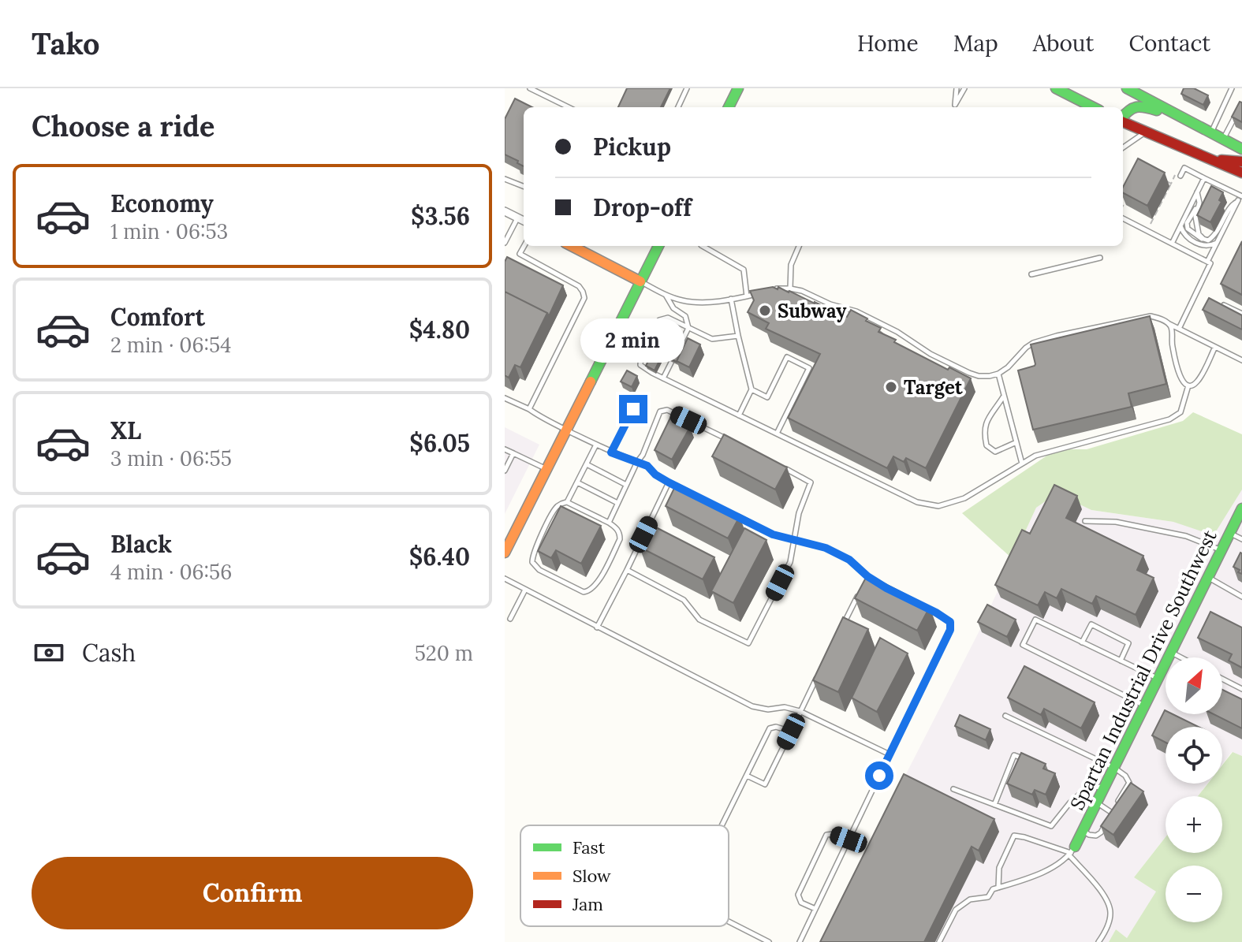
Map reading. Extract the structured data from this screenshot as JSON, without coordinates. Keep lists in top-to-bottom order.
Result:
{
  "streets": {
    "street": ["Spartan Industrial Drive Southwest"]
  },
  "places": ["Subway", "Target"],
  "legend": ["Fast", "Slow", "Jam"],
  "north": "top right",
  "page": {
    "header": "Tako",
    "nav": [
      "Home",
      "Map",
      "About",
      "Contact"
    ],
    "heading": "Choose a ride",
    "banner": ["Pickup", "Drop-off"],
    "list": [
      {
        "name": "Economy",
        "note": "1 min · 06:53",
        "value": "$3.56"
      },
      {
        "name": "Comfort",
        "note": "2 min · 06:54",
        "value": "$4.80"
      },
      {
        "name": "XL",
        "note": "3 min · 06:55",
        "value": "$6.05"
      },
      {
        "name": "Black",
        "note": "4 min · 06:56",
        "value": "$6.40"
      }
    ],
    "bubble": "2 min",
    "pay": ["Cash", "520 m"],
    "map_buttons": ["+", "−"],
    "buttons": "Confirm"
  }
}
